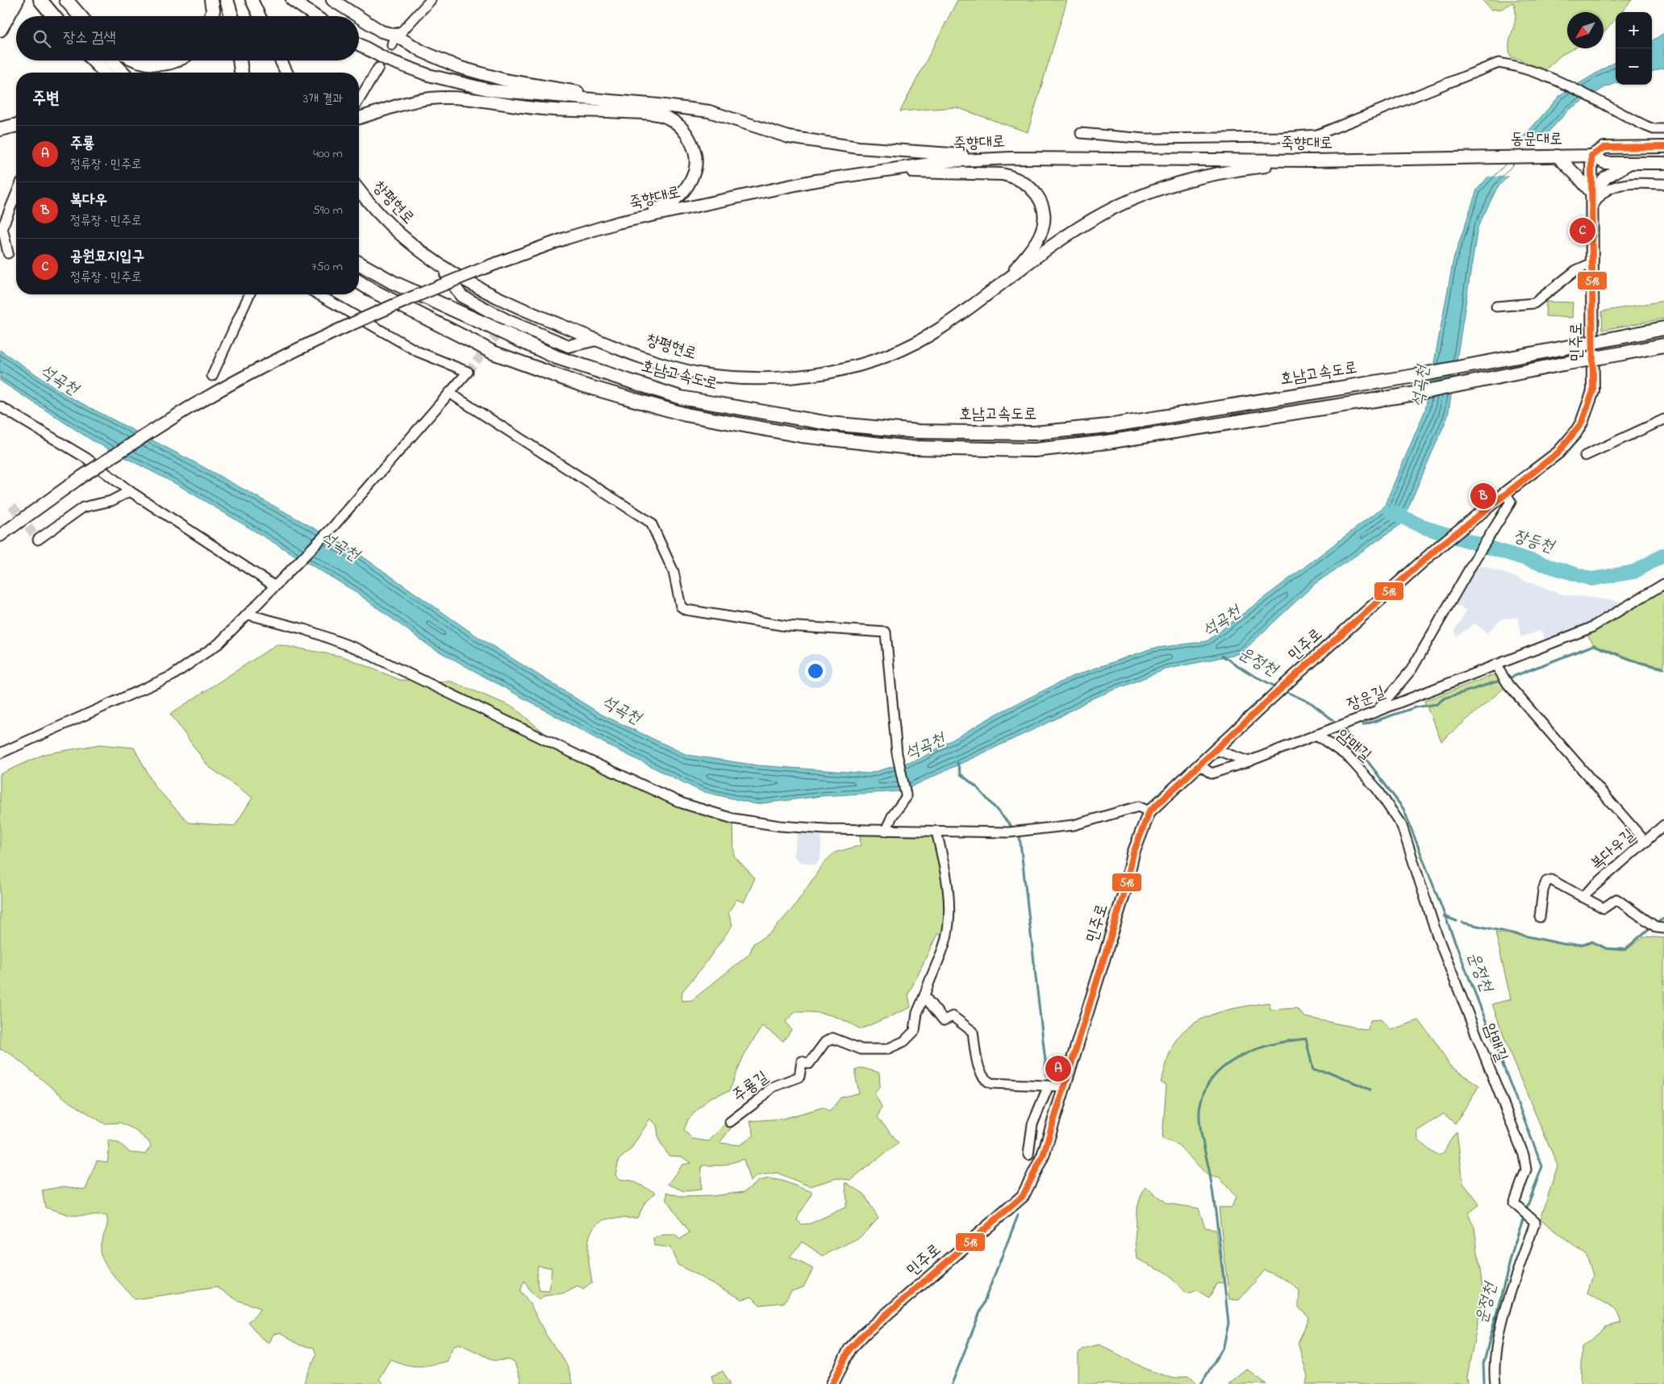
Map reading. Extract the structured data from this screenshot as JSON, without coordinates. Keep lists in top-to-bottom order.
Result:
{
  "streets": {
    "highway": ["호남고속도로"],
    "main road": [
      "동문대로",
      "죽향대로",
      "창평현로",
      "민주로"
    ],
    "street": [
      "장운길",
      "암매길",
      "복다우길",
      "주룡길"
    ]
  },
  "crossings": [
    ["동문대로", "죽향대로"],
    ["동문대로", "민주로"],
    ["죽향대로", "창평현로"],
    ["민주로", "장운길"],
    ["장운길", "암매길"]
  ],
  "water": ["석곡천", "장등천", "운정천"],
  "lines": ["transit line 518"],
  "north": "bottom left",
  "page": {
    "map_buttons": ["+", "−"],
    "search": "장소 검색",
    "heading": ["주변", "3개 결과"],
    "list": [
      {
        "mark": "A",
        "name": "주룡",
        "note": "정류장 · 민주로",
        "value": "400 m"
      },
      {
        "mark": "B",
        "name": "복다우",
        "note": "정류장 · 민주로",
        "value": "590 m"
      },
      {
        "mark": "C",
        "name": "공원묘지입구",
        "note": "정류장 · 민주로",
        "value": "750 m"
      }
    ],
    "pins": ["C", "B", "A"]
  }
}
